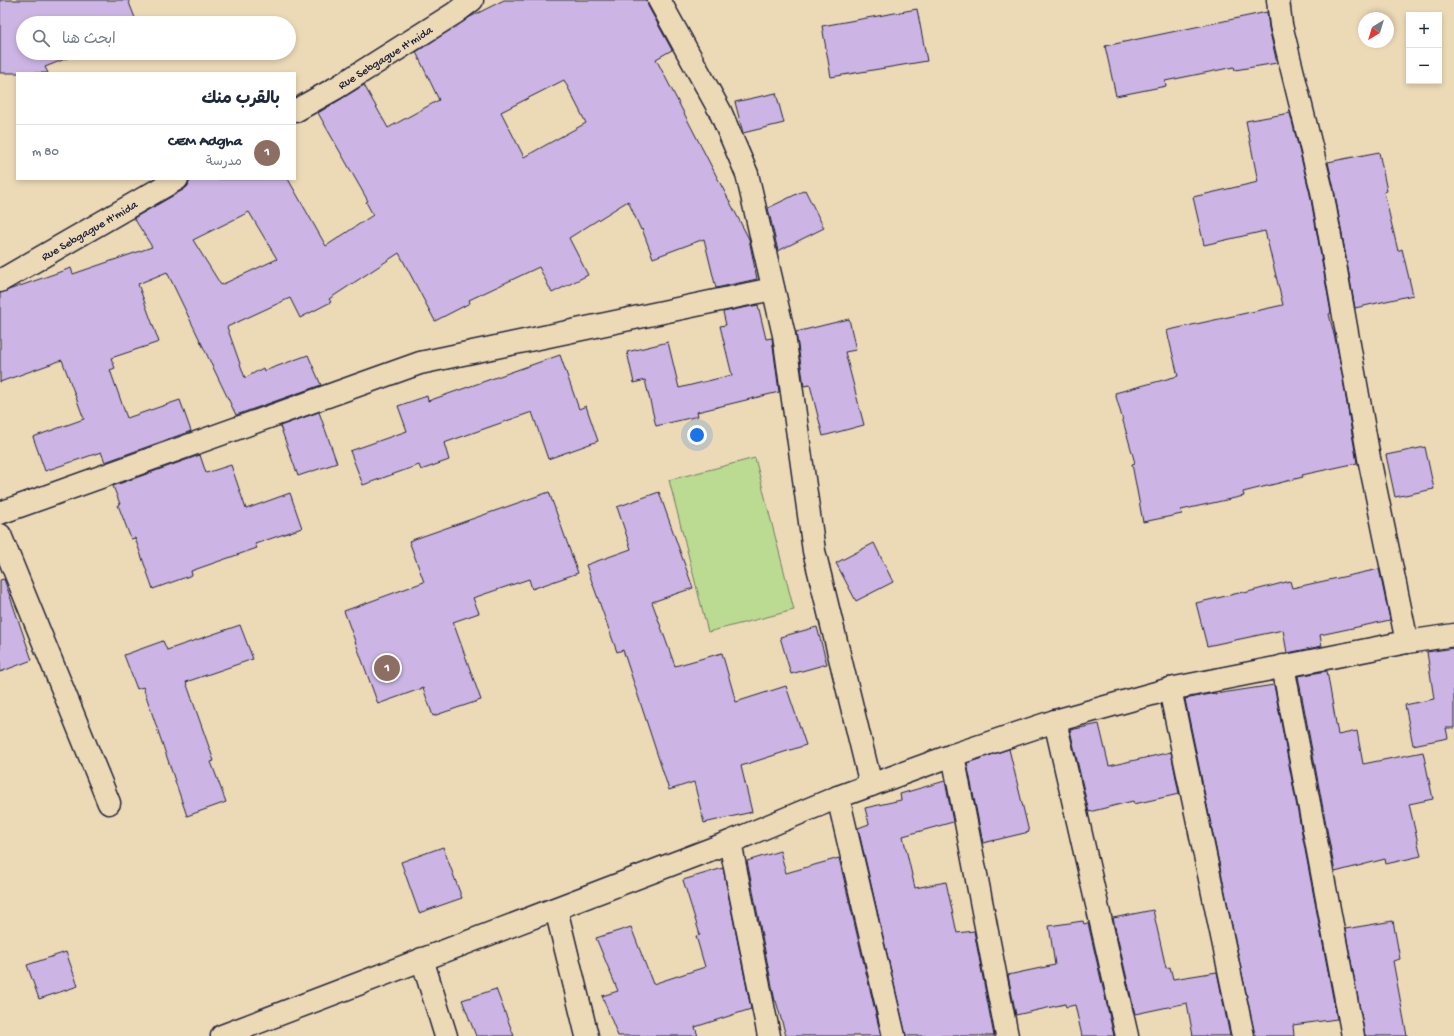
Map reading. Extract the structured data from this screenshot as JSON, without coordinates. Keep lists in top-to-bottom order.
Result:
{
  "streets": {
    "street": ["Rue Sebgague H'mida"]
  },
  "north": "bottom left",
  "page": {
    "map_buttons": ["+", "−"],
    "search": "ابحث هنا",
    "heading": "بالقرب منك",
    "list": [
      {
        "mark": "1",
        "name": "CEM Adgha",
        "note": "مدرسة",
        "value": "80 m"
      }
    ],
    "pins": "1"
  }
}
